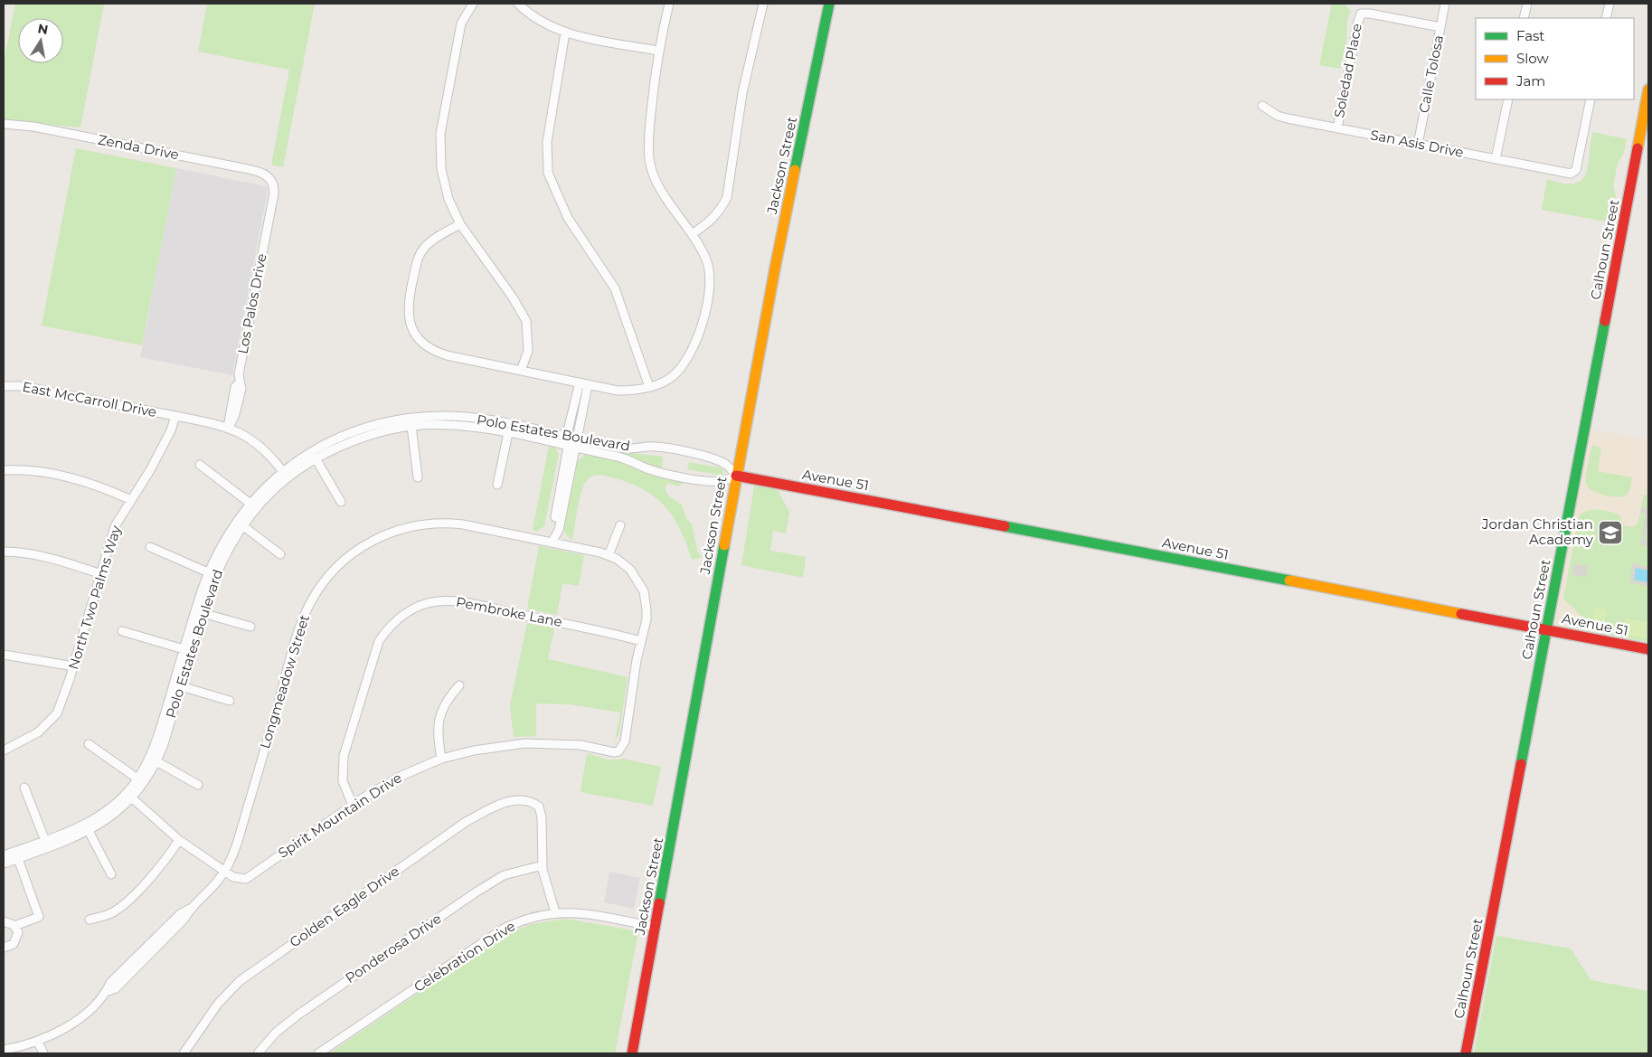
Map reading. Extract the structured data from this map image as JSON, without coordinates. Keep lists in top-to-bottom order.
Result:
{
  "streets": {
    "street": [
      "Soledad Place",
      "Calle Tolosa",
      "San Asis Drive",
      "Zenda Drive",
      "Jackson Street",
      "Calhoun Street",
      "Los Palos Drive",
      "East McCarroll Drive",
      "Polo Estates Boulevard",
      "Avenue 51",
      "North Two Palms Way",
      "Pembroke Lane",
      "Longmeadow Street",
      "Spirit Mountain Drive",
      "Golden Eagle Drive",
      "Ponderosa Drive",
      "Celebration Drive"
    ]
  },
  "crossings": [
    ["Soledad Place", "Calle Tolosa"],
    ["Soledad Place", "San Asis Drive"],
    ["Calle Tolosa", "San Asis Drive"],
    ["Zenda Drive", "Los Palos Drive"],
    ["Jackson Street", "Polo Estates Boulevard"],
    ["Jackson Street", "Avenue 51"],
    ["Jackson Street", "Celebration Drive"],
    ["Calhoun Street", "Avenue 51"],
    ["East McCarroll Drive", "North Two Palms Way"],
    ["Polo Estates Boulevard", "Avenue 51"],
    ["Polo Estates Boulevard", "Spirit Mountain Drive"],
    ["Pembroke Lane", "Spirit Mountain Drive"],
    ["Longmeadow Street", "Spirit Mountain Drive"],
    ["Golden Eagle Drive", "Ponderosa Drive"]
  ],
  "places": {
    "school or university": ["Jordan Christian Academy"]
  },
  "legend": ["Fast", "Slow", "Jam"],
  "north": "top"
}
